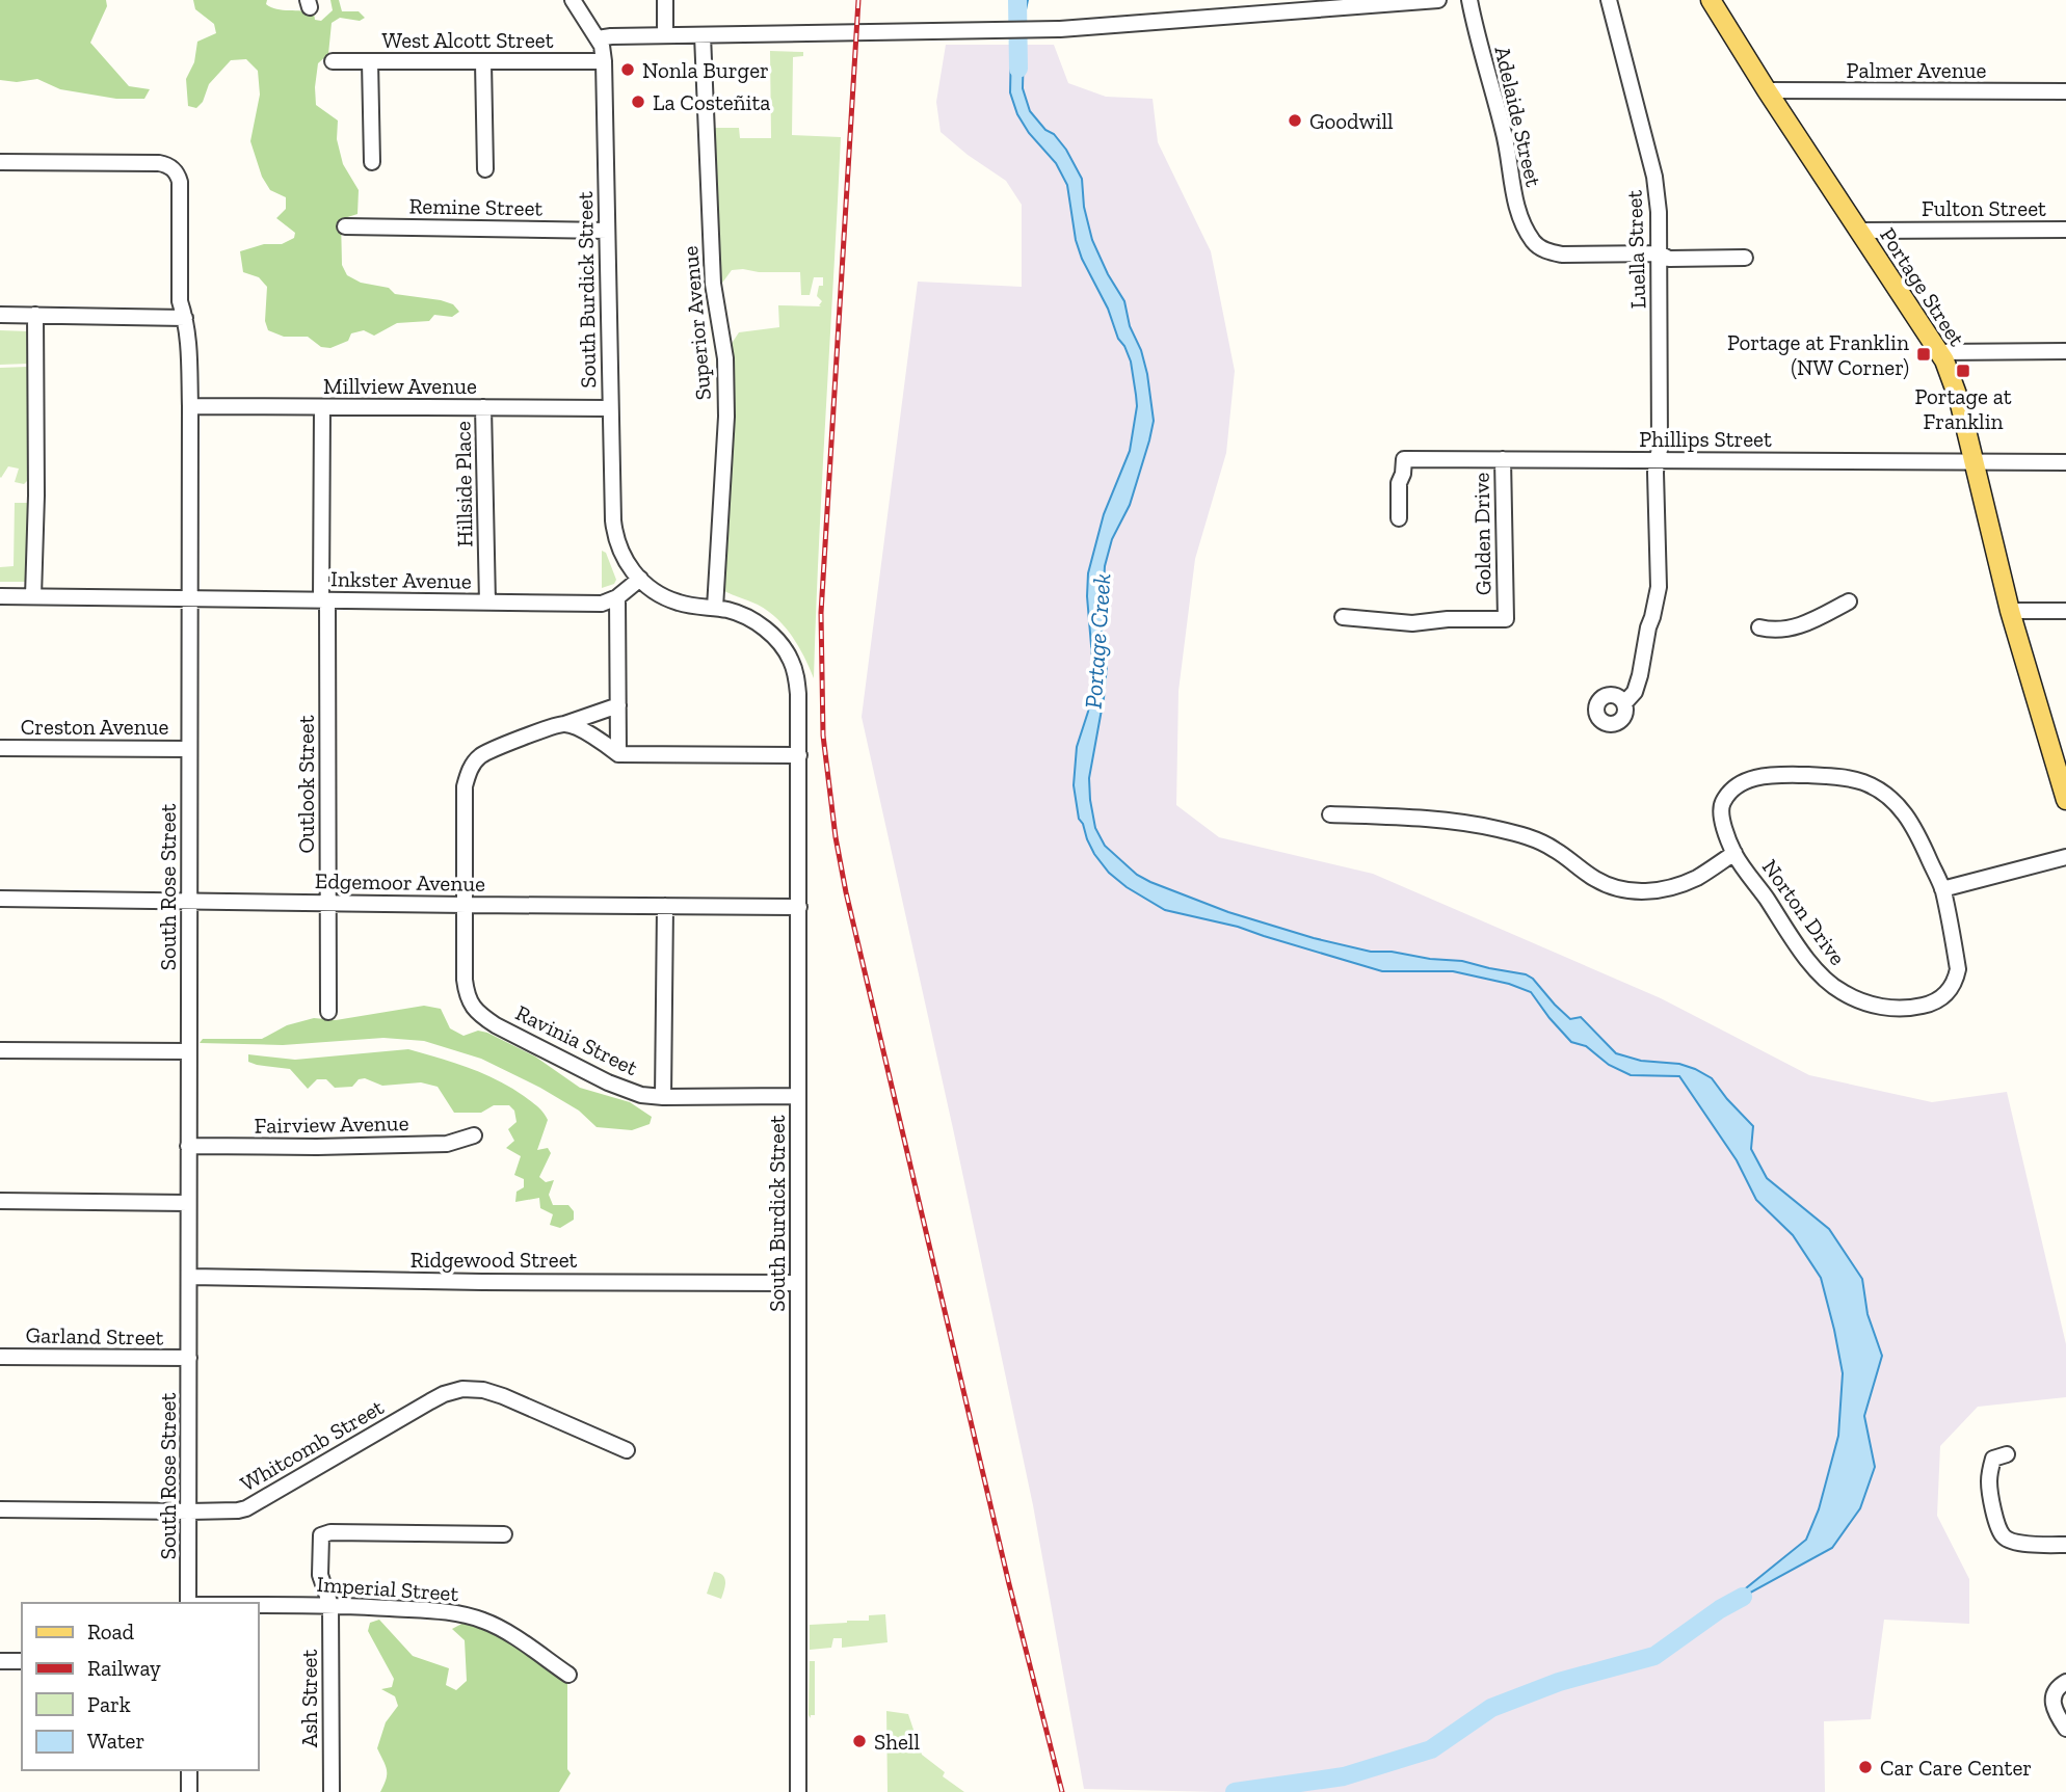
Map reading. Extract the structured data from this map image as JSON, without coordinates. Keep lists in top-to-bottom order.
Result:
{
  "streets": {
    "main road": ["Portage Street"],
    "street": [
      "West Alcott Street",
      "Palmer Avenue",
      "Adelaide Street",
      "Remine Street",
      "Fulton Street",
      "Luella Street",
      "South Burdick Street",
      "Superior Avenue",
      "Millview Avenue",
      "Phillips Street",
      "Hillside Place",
      "Golden Drive",
      "Inkster Avenue",
      "Creston Avenue",
      "Outlook Street",
      "Edgemoor Avenue",
      "South Rose Street",
      "Norton Drive",
      "Ravinia Street",
      "Fairview Avenue",
      "Ridgewood Street",
      "Garland Street",
      "Whitcomb Street",
      "Imperial Street",
      "Ash Street"
    ]
  },
  "crossings": [
    ["West Alcott Street", "South Burdick Street"],
    ["Palmer Avenue", "Portage Street"],
    ["Adelaide Street", "Luella Street"],
    ["Remine Street", "South Burdick Street"],
    ["Fulton Street", "Portage Street"],
    ["Luella Street", "Phillips Street"],
    ["Portage Street", "Phillips Street"],
    ["South Burdick Street", "Superior Avenue"],
    ["South Burdick Street", "Millview Avenue"],
    ["South Burdick Street", "Inkster Avenue"],
    ["South Burdick Street", "Edgemoor Avenue"],
    ["South Burdick Street", "Ravinia Street"],
    ["South Burdick Street", "Ridgewood Street"],
    ["Millview Avenue", "Hillside Place"],
    ["Millview Avenue", "Outlook Street"],
    ["Millview Avenue", "South Rose Street"],
    ["Phillips Street", "Golden Drive"],
    ["Hillside Place", "Inkster Avenue"],
    ["Inkster Avenue", "Outlook Street"],
    ["Inkster Avenue", "South Rose Street"],
    ["Creston Avenue", "South Rose Street"],
    ["Outlook Street", "Edgemoor Avenue"],
    ["Edgemoor Avenue", "South Rose Street"],
    ["Edgemoor Avenue", "Ravinia Street"],
    ["South Rose Street", "Fairview Avenue"],
    ["South Rose Street", "Ridgewood Street"],
    ["South Rose Street", "Garland Street"],
    ["South Rose Street", "Whitcomb Street"],
    ["Imperial Street", "Ash Street"]
  ],
  "water": ["Portage Creek"],
  "places": {
    "other": [
      "Nonla Burger",
      "La Costeñita",
      "Goodwill",
      "Shell",
      "Car Care Center"
    ],
    "transit": ["Portage at Franklin (NW Corner)", "Portage at Franklin"]
  },
  "legend": [
    "Road",
    "Railway",
    "Park",
    "Water"
  ]
}
